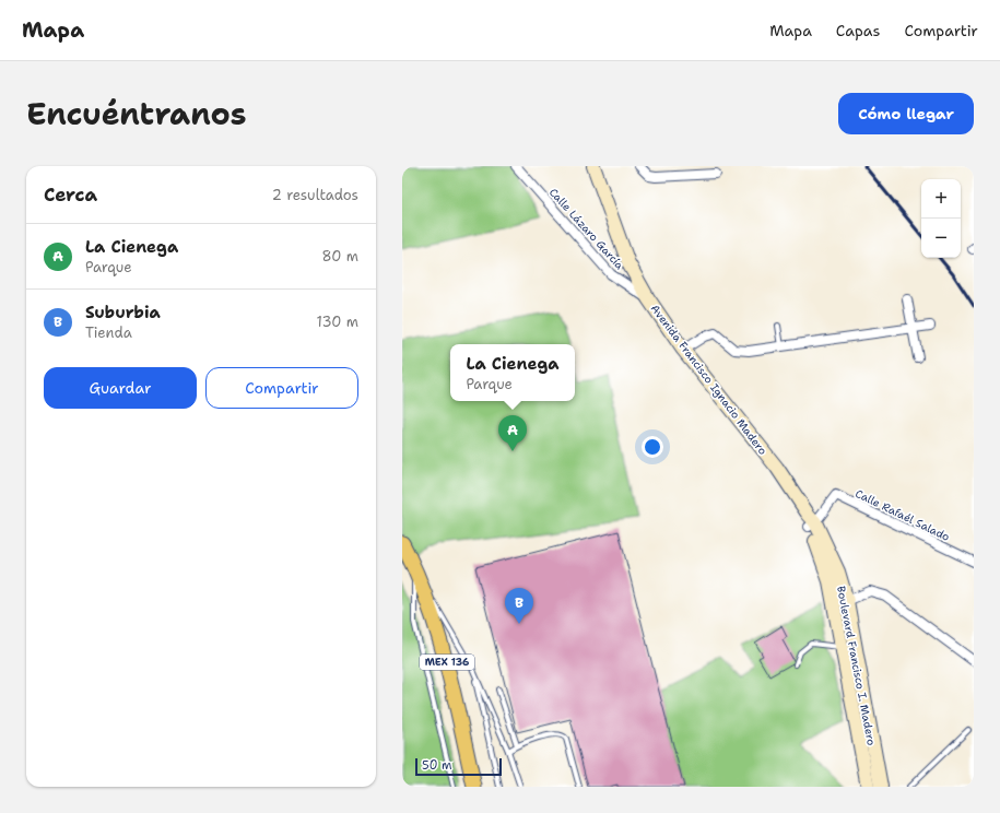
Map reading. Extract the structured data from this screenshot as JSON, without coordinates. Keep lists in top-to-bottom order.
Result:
{
  "streets": {
    "main road": ["Avenida Francisco Ignacio Madero", "MEX 136", "Boulevard Francisco I. Madero"],
    "street": ["Calle Lázaro García", "Calle Rafaél Salado"]
  },
  "crossings": [
    ["Calle Lázaro García", "Avenida Francisco Ignacio Madero"],
    ["Avenida Francisco Ignacio Madero", "Calle Rafaél Salado"],
    ["Avenida Francisco Ignacio Madero", "Boulevard Francisco I. Madero"],
    ["Calle Rafaél Salado", "Boulevard Francisco I. Madero"]
  ],
  "scale_bar": "50 m",
  "page": {
    "header": "Mapa",
    "nav": ["Mapa", "Capas", "Compartir"],
    "title": "Encuéntranos",
    "buttons": [
      "Cómo llegar",
      ["Guardar", "Compartir"]
    ],
    "heading": ["Cerca", "2 resultados"],
    "map_buttons": ["+", "−"],
    "list": [
      {
        "mark": "A",
        "name": "La Cienega",
        "note": "Parque",
        "value": "80 m"
      },
      {
        "mark": "B",
        "name": "Suburbia",
        "note": "Tienda",
        "value": "130 m"
      }
    ],
    "popup": ["La Cienega", "Parque"],
    "pins": ["A", "B"],
    "scale": "50 m"
  }
}
